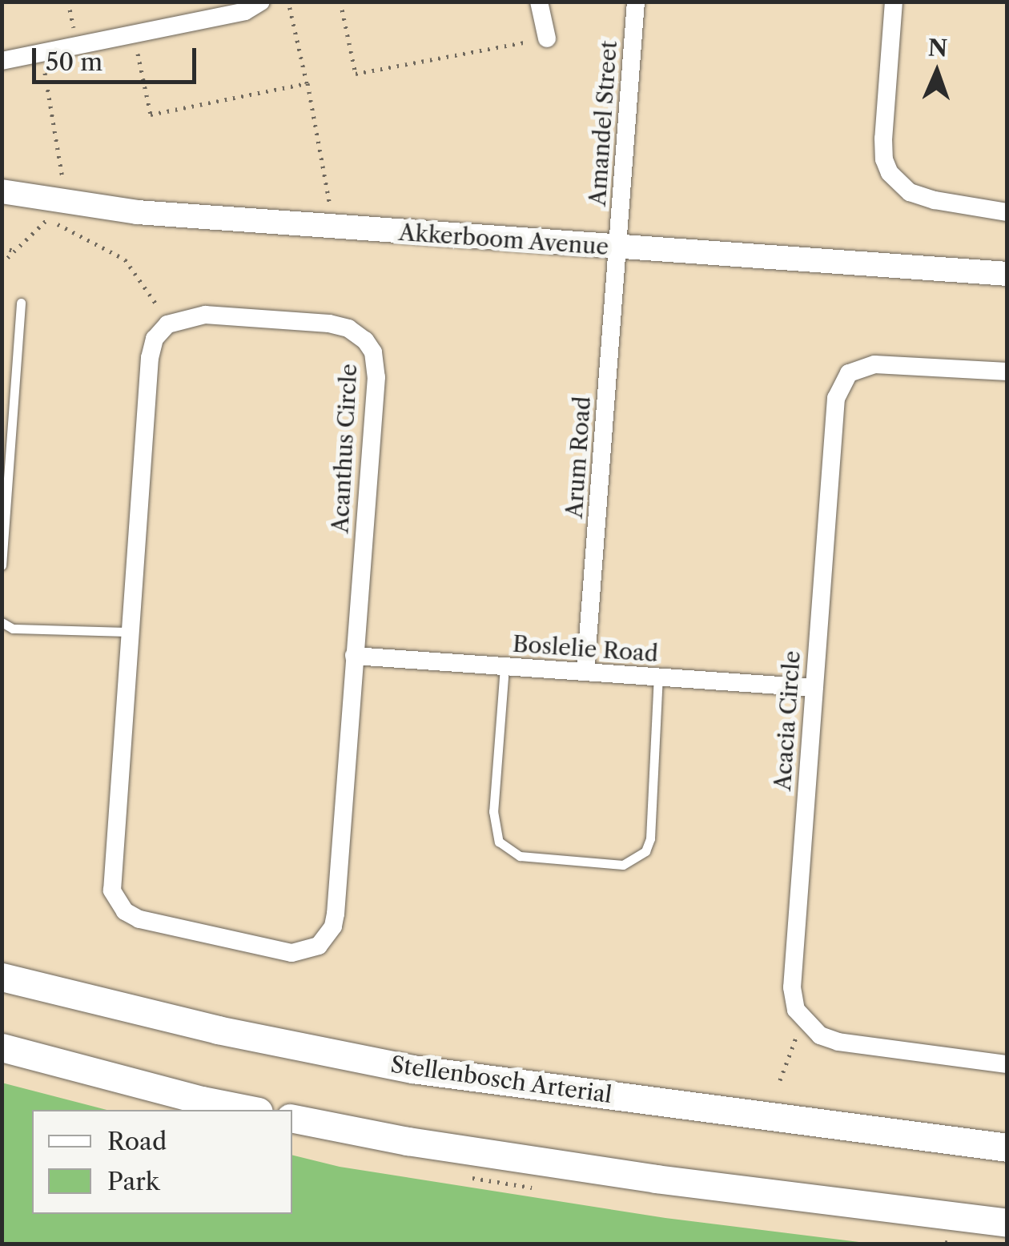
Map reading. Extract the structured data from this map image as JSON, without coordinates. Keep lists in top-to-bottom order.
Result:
{
  "streets": {
    "main road": ["Akkerboom Avenue", "Stellenbosch Arterial"],
    "street": [
      "Amandel Street",
      "Acanthus Circle",
      "Arum Road",
      "Boslelie Road",
      "Acacia Circle"
    ]
  },
  "crossings": [
    ["Amandel Street", "Akkerboom Avenue"],
    ["Amandel Street", "Arum Road"],
    ["Akkerboom Avenue", "Arum Road"],
    ["Acanthus Circle", "Boslelie Road"],
    ["Arum Road", "Boslelie Road"],
    ["Boslelie Road", "Acacia Circle"]
  ],
  "legend": ["Road", "Park"],
  "scale_bar": "50 m",
  "north": "top"
}
